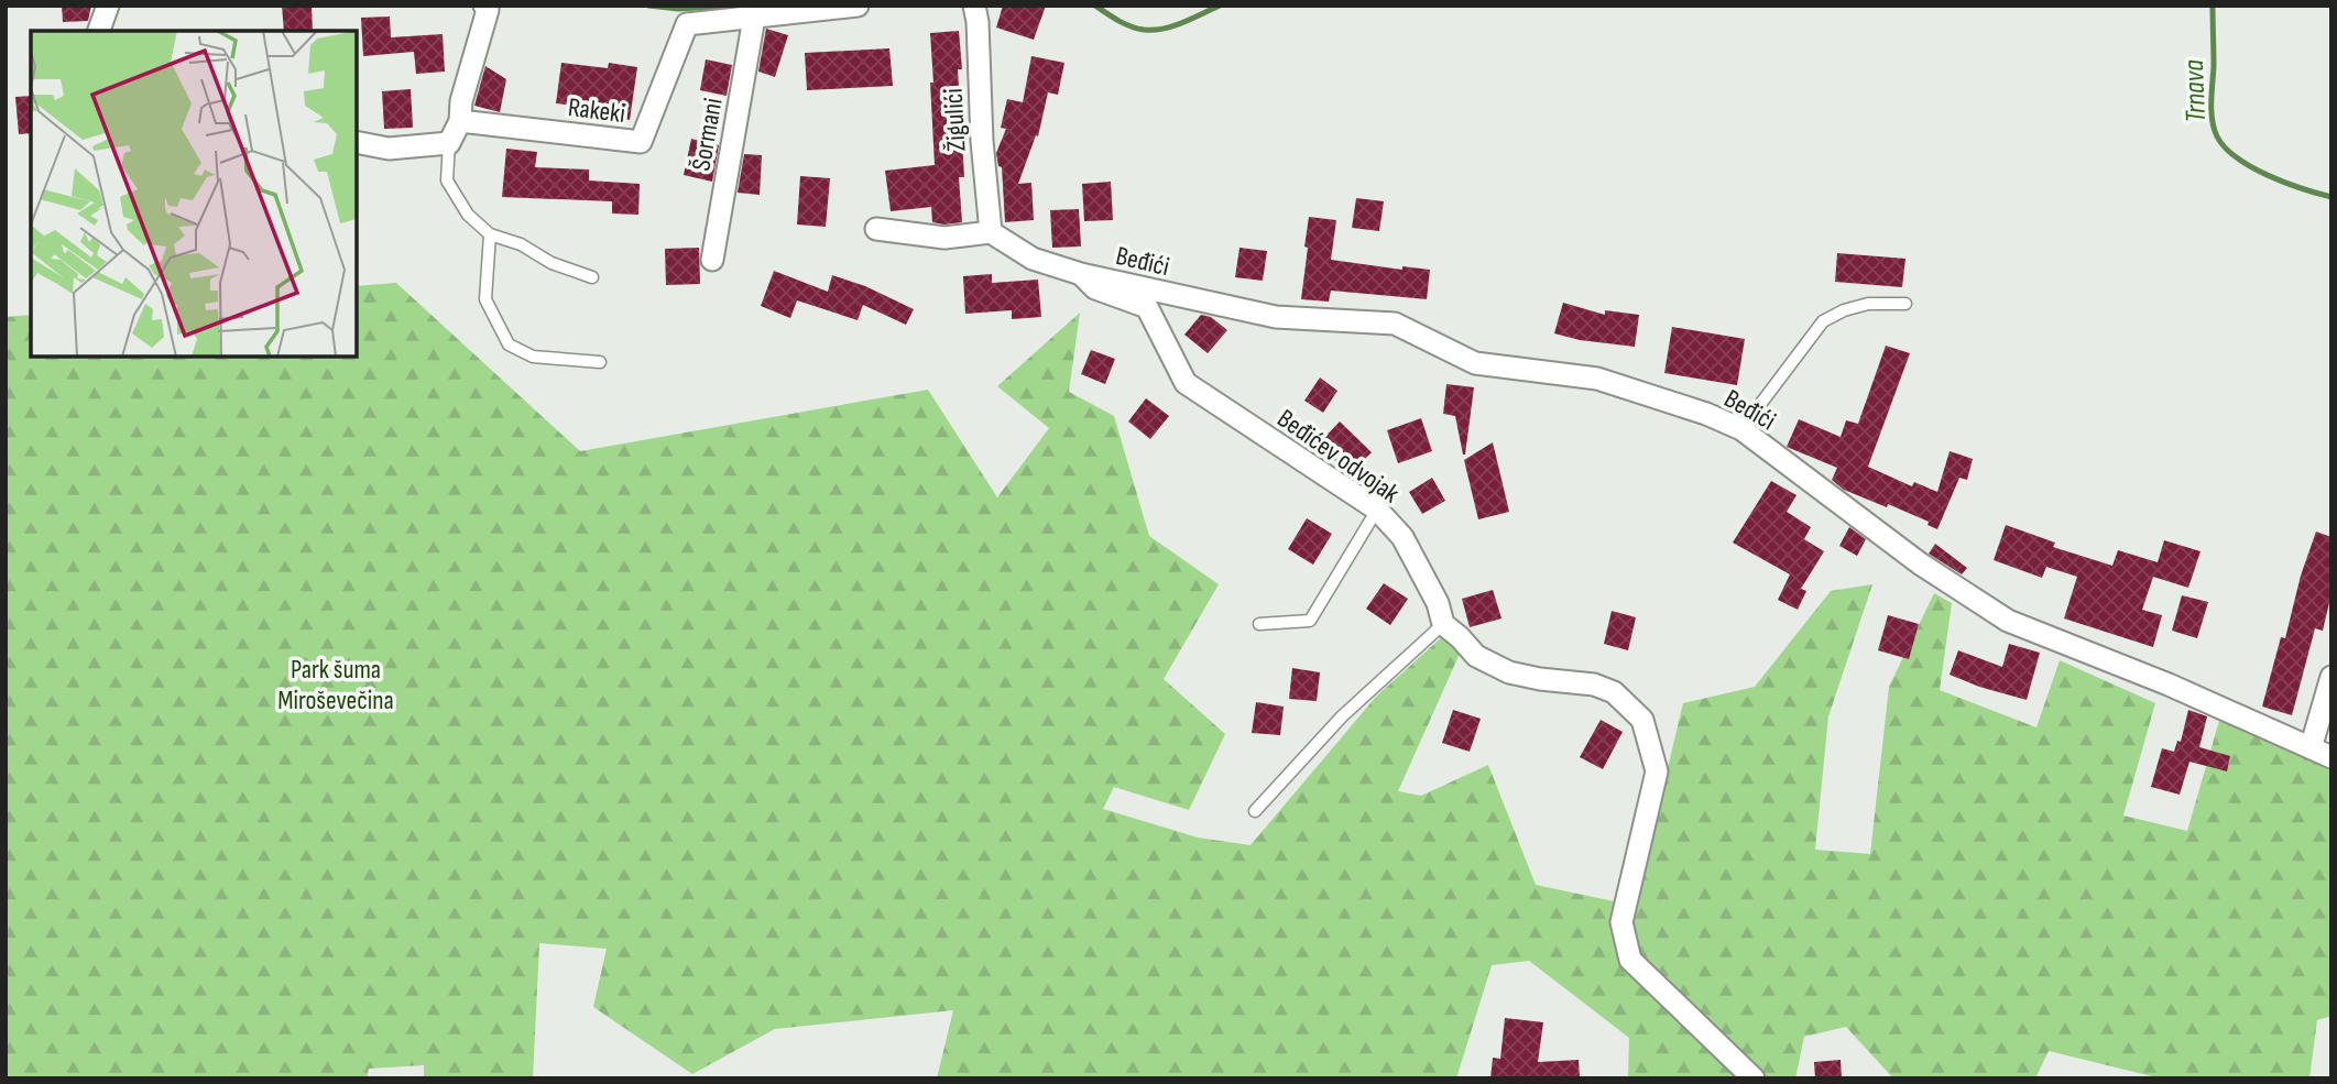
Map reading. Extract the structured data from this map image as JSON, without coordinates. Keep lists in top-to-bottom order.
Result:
{
  "streets": {
    "street": [
      "Rakeki",
      "Žigulići",
      "Šormani",
      "Beđići",
      "Beđićev odvojak"
    ]
  },
  "crossings": [
    ["Rakeki", "Šormani"],
    ["Žigulići", "Beđićev odvojak"],
    ["Beđići", "Beđićev odvojak"]
  ],
  "water": ["Trnava"],
  "parks": ["Park šuma Miroševečina"]
}
